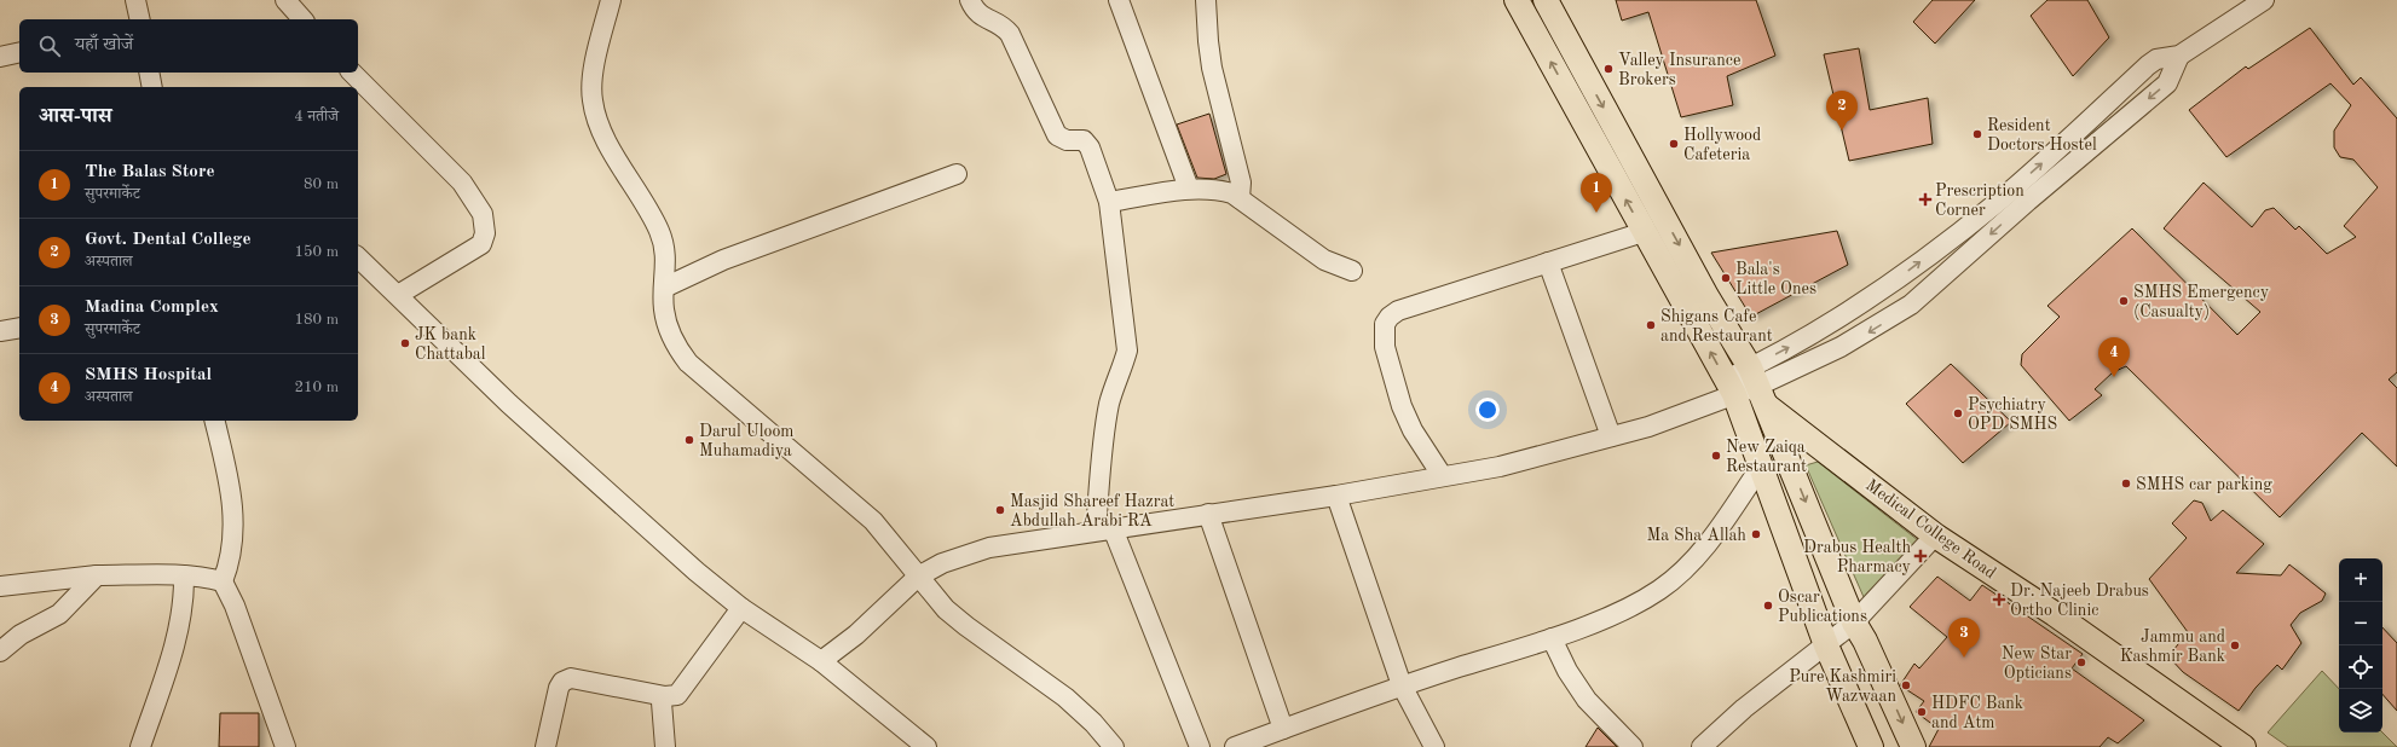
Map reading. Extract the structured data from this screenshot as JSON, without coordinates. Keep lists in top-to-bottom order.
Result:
{
  "streets": {
    "main road": ["Medical College Road"]
  },
  "places": {
    "other": [
      "Valley Insurance Brokers",
      "Resident Doctors Hostel",
      "Hollywood Cafeteria",
      "Bala's Little Ones",
      "SMHS Emergency (Casualty)",
      "Shigans Cafe and Restaurant",
      "JK bank Chattabal",
      "Psychiatry OPD SMHS",
      "Darul Uloom Muhamadiya",
      "New Zaiqa Restaurant",
      "SMHS car parking",
      "Masjid Shareef Hazrat Abdullah Arabi RA",
      "Ma Sha Allah",
      "Oscar Publications",
      "Jammu and Kashmir Bank",
      "New Star Opticians",
      "Pure Kashmiri Wazwaan",
      "HDFC Bank and Atm"
    ],
    "health": ["Prescription Corner", "Drabus Health Pharmacy", "Dr. Najeeb Drabus Ortho Clinic"]
  },
  "page": {
    "search": "यहाँ खोजें",
    "heading": ["आस-पास", "4 नतीजे"],
    "pins": [
      "2",
      "1",
      "4",
      "3"
    ],
    "list": [
      {
        "mark": "1",
        "name": "The Balas Store",
        "note": "सुपरमार्केट",
        "value": "80 m"
      },
      {
        "mark": "2",
        "name": "Govt. Dental College",
        "note": "अस्पताल",
        "value": "150 m"
      },
      {
        "mark": "3",
        "name": "Madina Complex",
        "note": "सुपरमार्केट",
        "value": "180 m"
      },
      {
        "mark": "4",
        "name": "SMHS Hospital",
        "note": "अस्पताल",
        "value": "210 m"
      }
    ],
    "map_buttons": ["+", "−"]
  }
}
